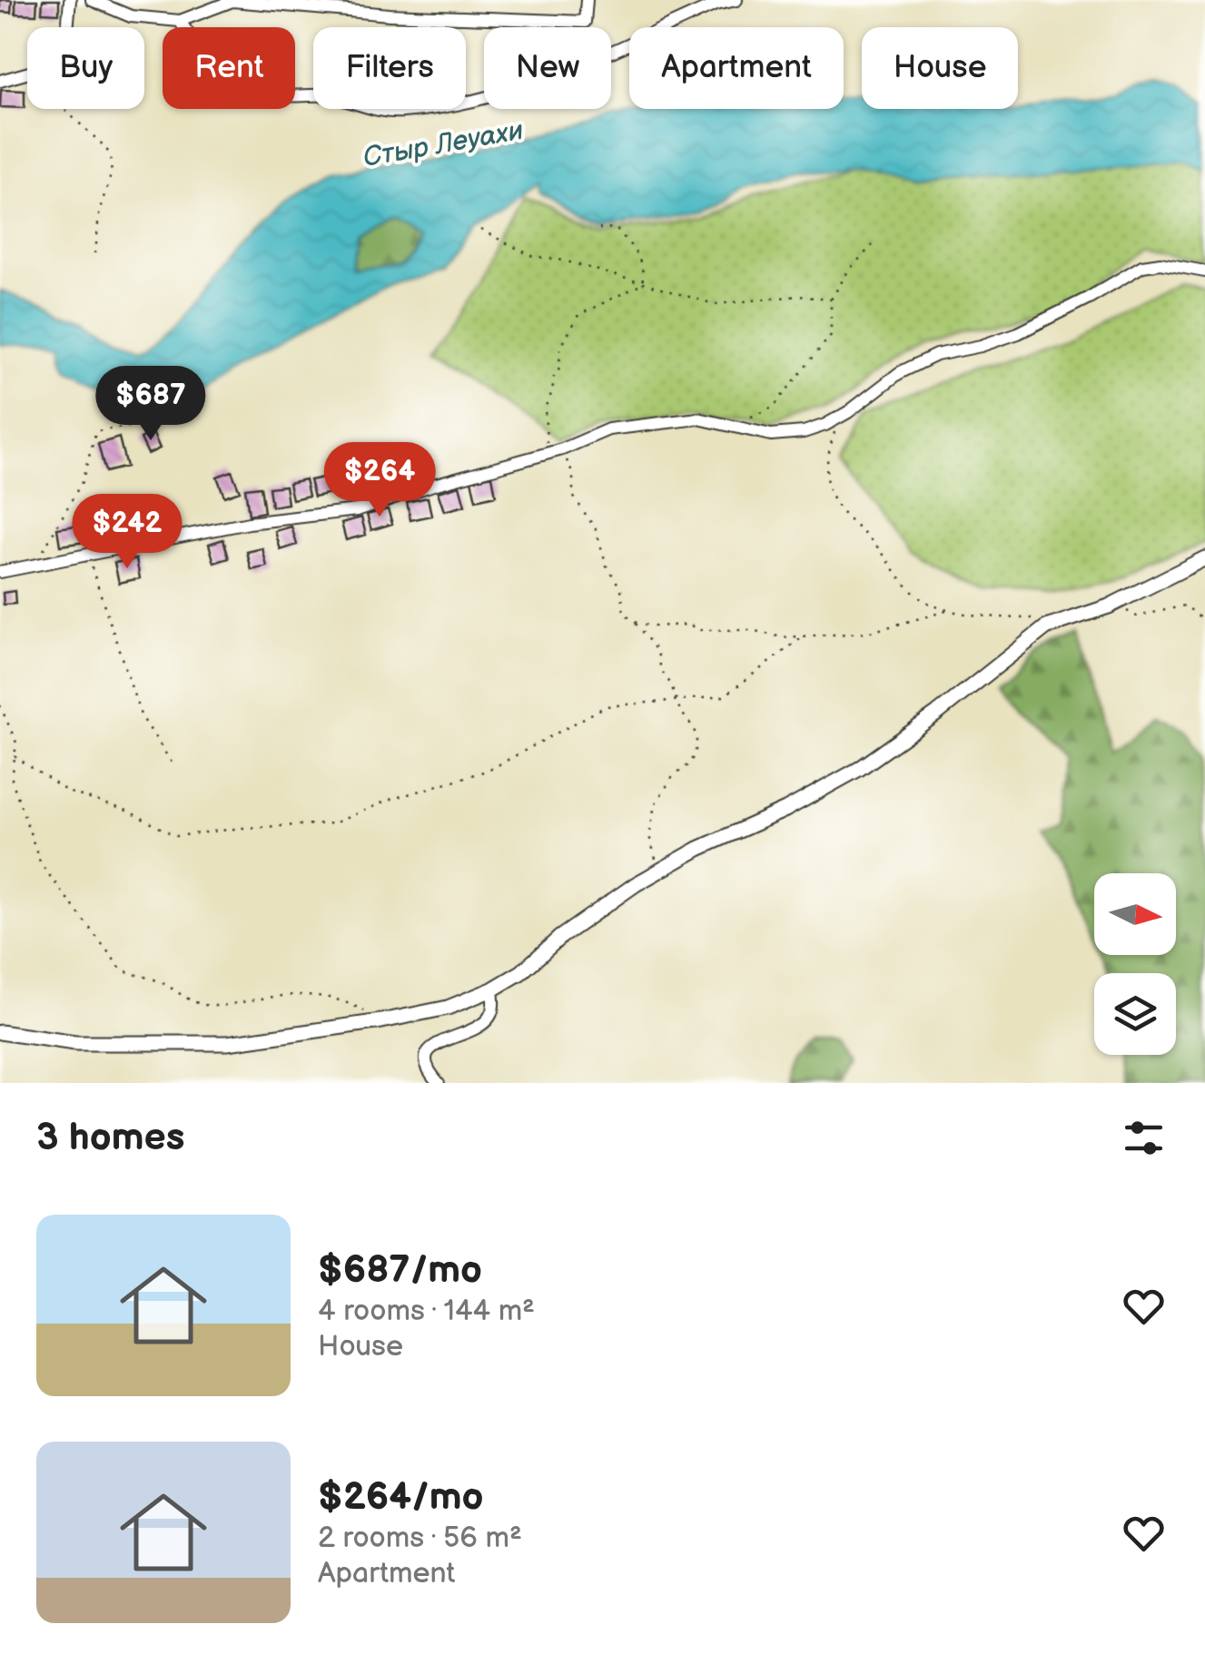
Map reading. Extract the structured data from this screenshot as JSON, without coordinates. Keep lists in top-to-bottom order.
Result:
{
  "water": ["Стыр Леуахи"],
  "north": "right",
  "page": {
    "chip": [
      "Buy",
      "Rent",
      "Filters",
      "New",
      "Apartment",
      "House"
    ],
    "price": ["$687", "$264", "$242"],
    "heading": "3 homes",
    "list": [
      {
        "name": "$687/mo",
        "note": "4 rooms · 144 m² · House"
      },
      {
        "name": "$264/mo",
        "note": "2 rooms · 56 m² · Apartment"
      }
    ]
  }
}
